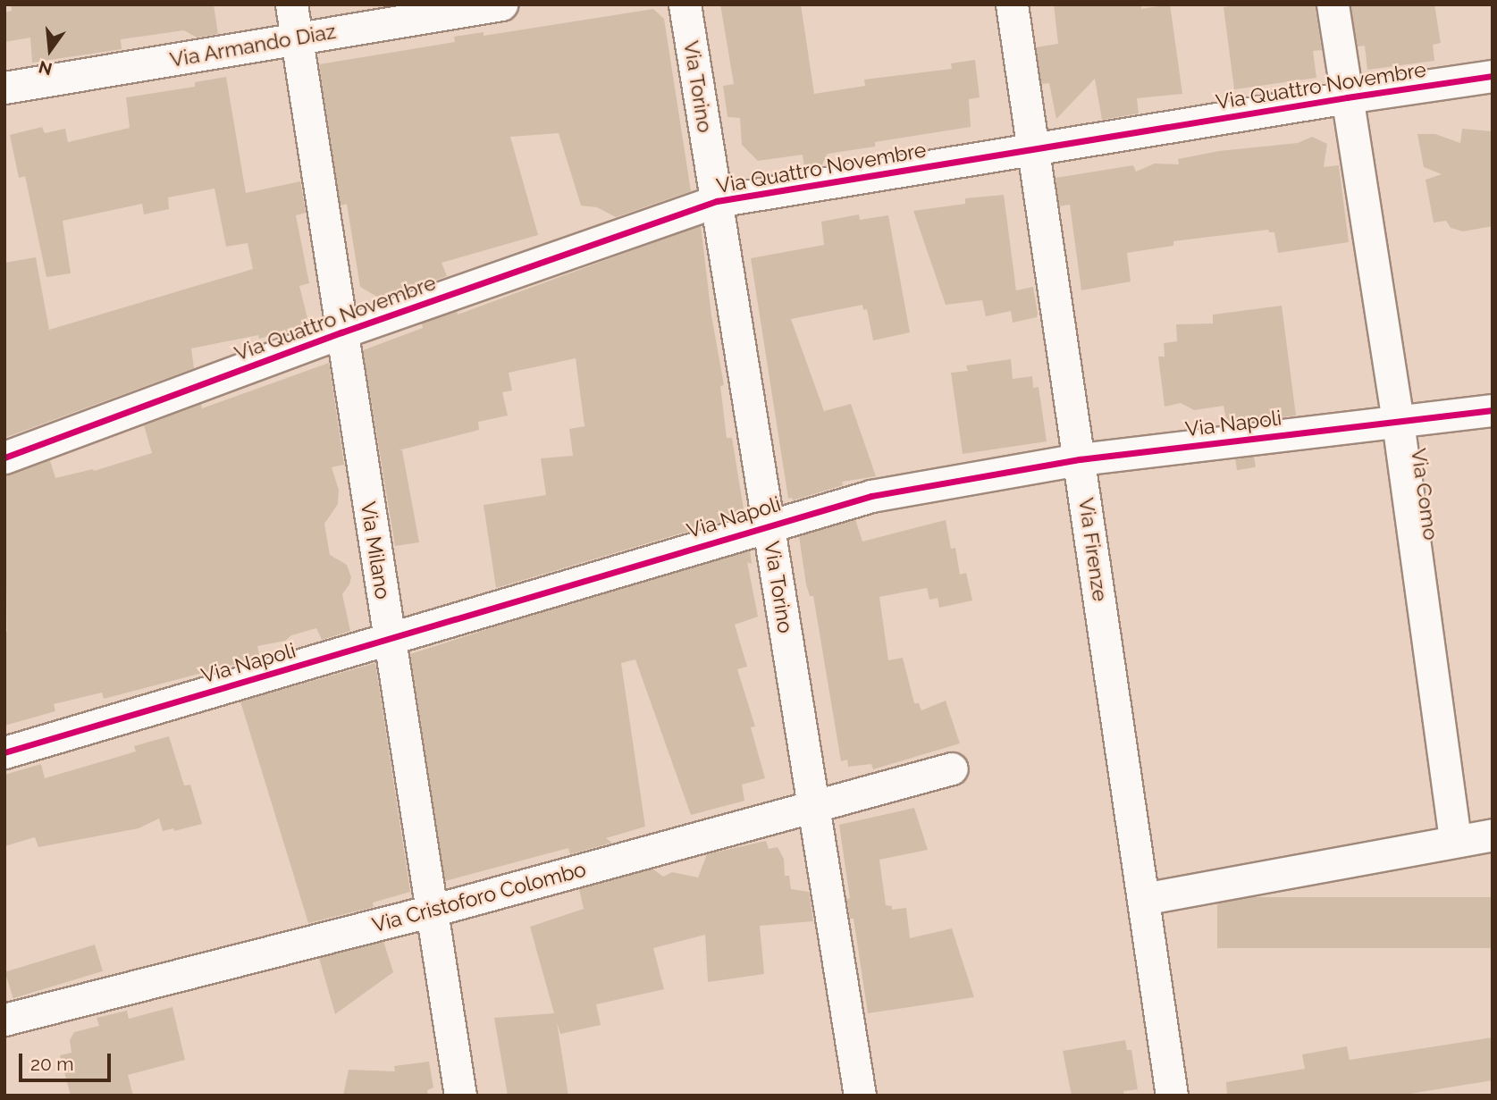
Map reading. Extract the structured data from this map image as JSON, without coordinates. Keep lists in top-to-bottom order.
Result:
{
  "streets": {
    "street": [
      "Via Armando Diaz",
      "Via Quattro Novembre",
      "Via Torino",
      "Via Napoli",
      "Via Como",
      "Via Firenze",
      "Via Milano",
      "Via Cristoforo Colombo"
    ]
  },
  "crossings": [
    ["Via Armando Diaz", "Via Milano"],
    ["Via Quattro Novembre", "Via Torino"],
    ["Via Quattro Novembre", "Via Como"],
    ["Via Quattro Novembre", "Via Firenze"],
    ["Via Quattro Novembre", "Via Milano"],
    ["Via Torino", "Via Napoli"],
    ["Via Torino", "Via Cristoforo Colombo"],
    ["Via Napoli", "Via Como"],
    ["Via Napoli", "Via Firenze"],
    ["Via Napoli", "Via Milano"],
    ["Via Milano", "Via Cristoforo Colombo"]
  ],
  "scale_bar": "20 m",
  "north": "bottom"
}
